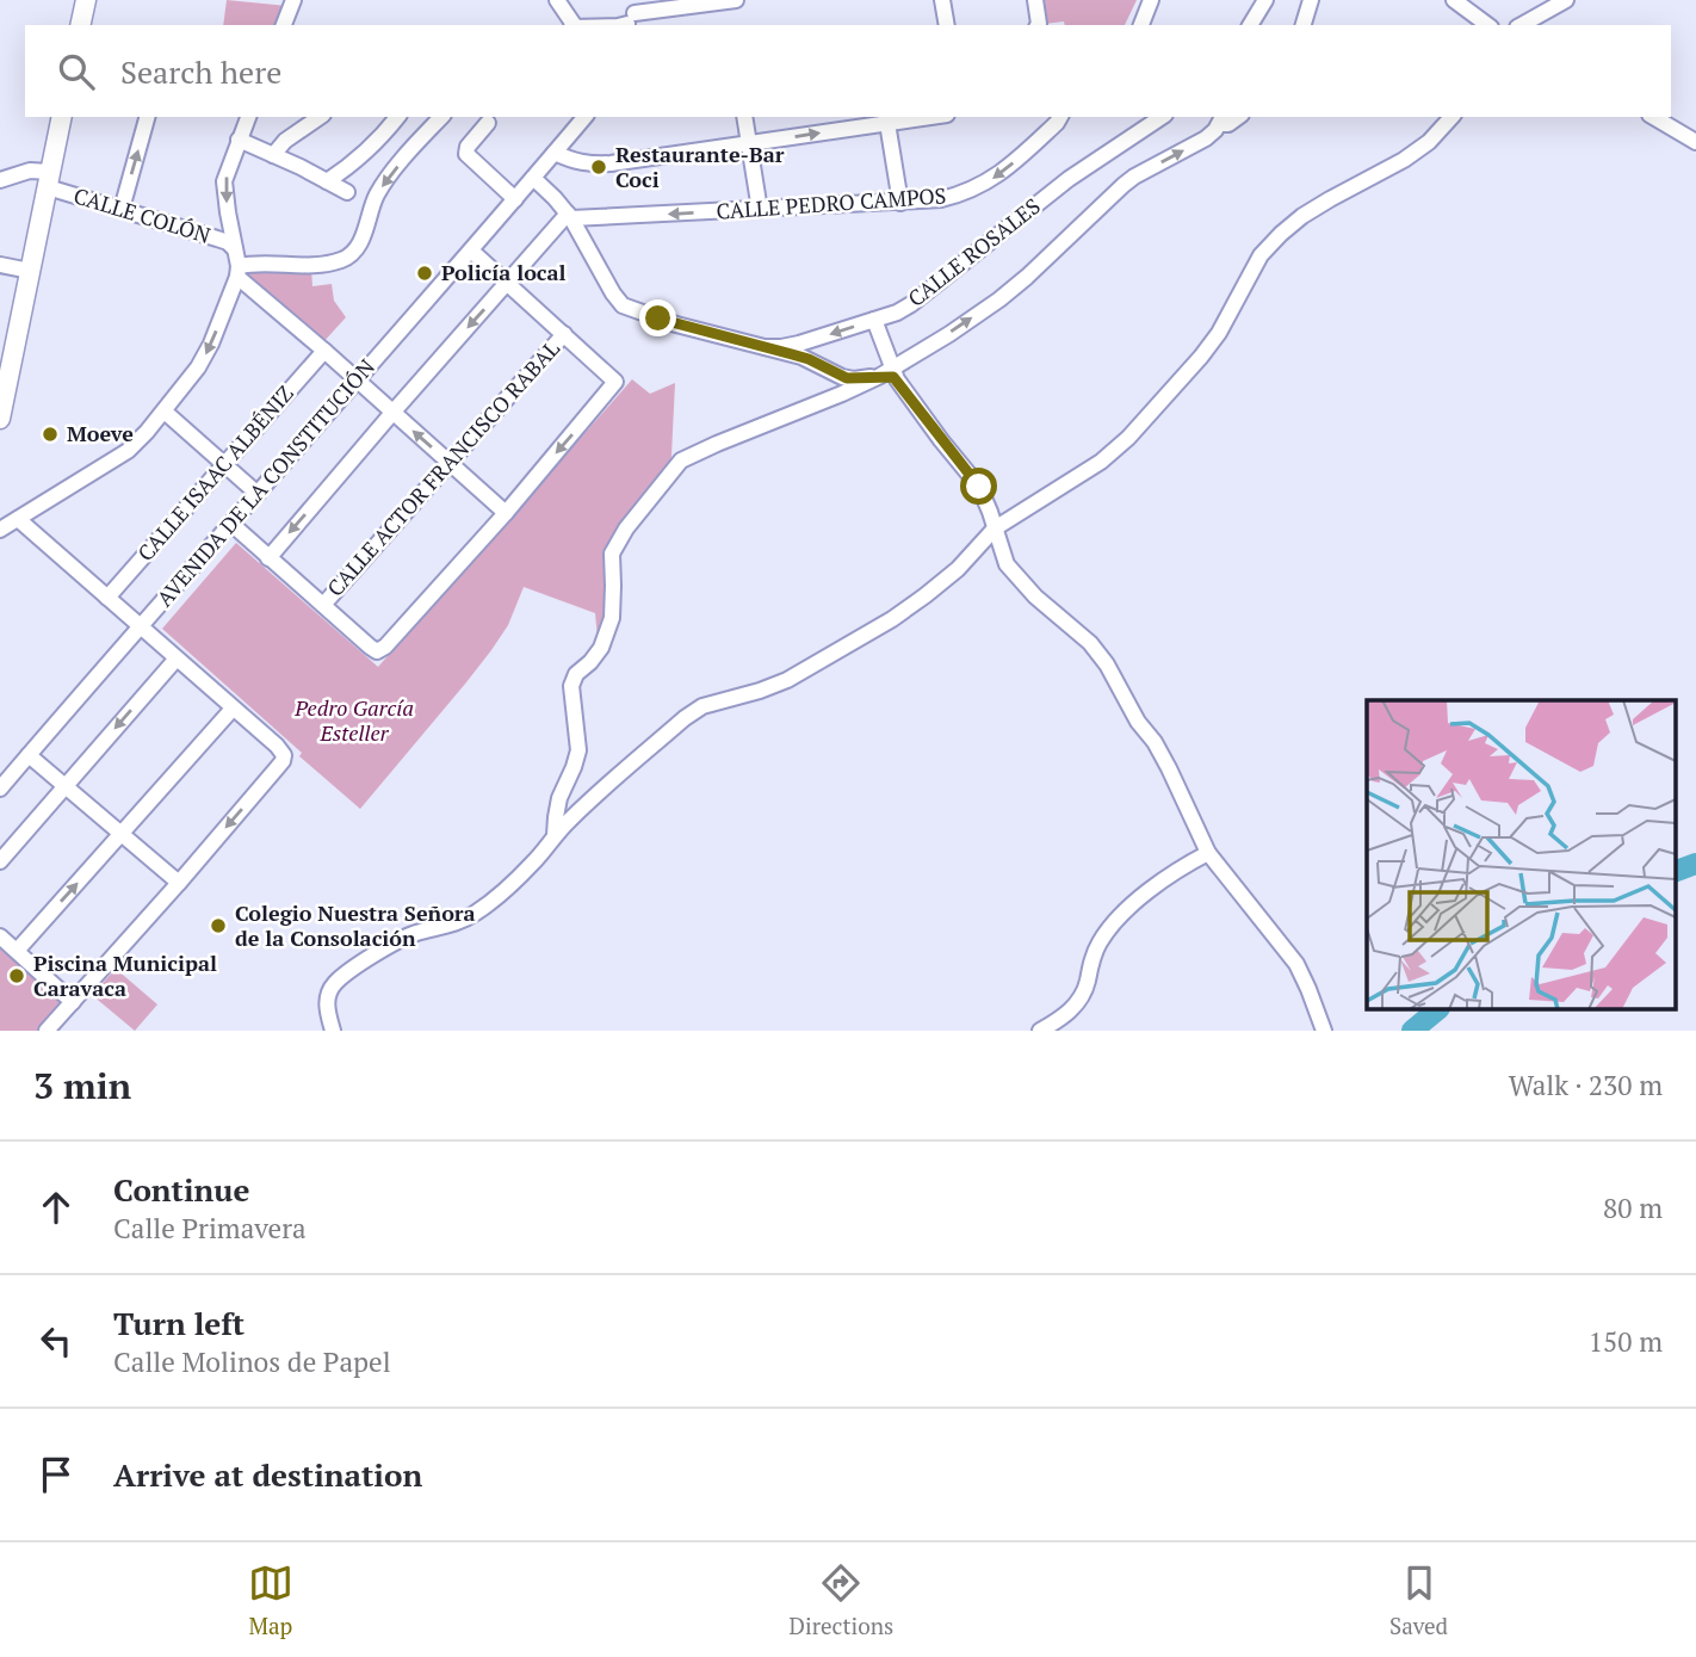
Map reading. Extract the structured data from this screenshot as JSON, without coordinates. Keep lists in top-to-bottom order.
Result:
{
  "streets": {
    "street": [
      "CALLE PEDRO CAMPOS",
      "CALLE COLÓN",
      "CALLE ROSALES",
      "CALLE ACTOR FRANCISCO RABAL",
      "CALLE ISAAC ALBÉNIZ",
      "AVENIDA DE LA CONSTITUCIÓN"
    ]
  },
  "parks": ["Pedro García Esteller"],
  "places": [
    "Restaurante-Bar Coci",
    "Policía local",
    "Moeve",
    "Colegio Nuestra Señora de la Consolación",
    "Piscina Municipal Caravaca"
  ],
  "page": {
    "search": "Search here",
    "heading": ["3 min", "Walk · 230 m"],
    "list": [
      ["Continue", "Calle Primavera", "80 m"],
      ["Turn left", "Calle Molinos de Papel", "150 m"],
      "Arrive at destination"
    ],
    "nav": ["Map", "Directions", "Saved"]
  }
}
